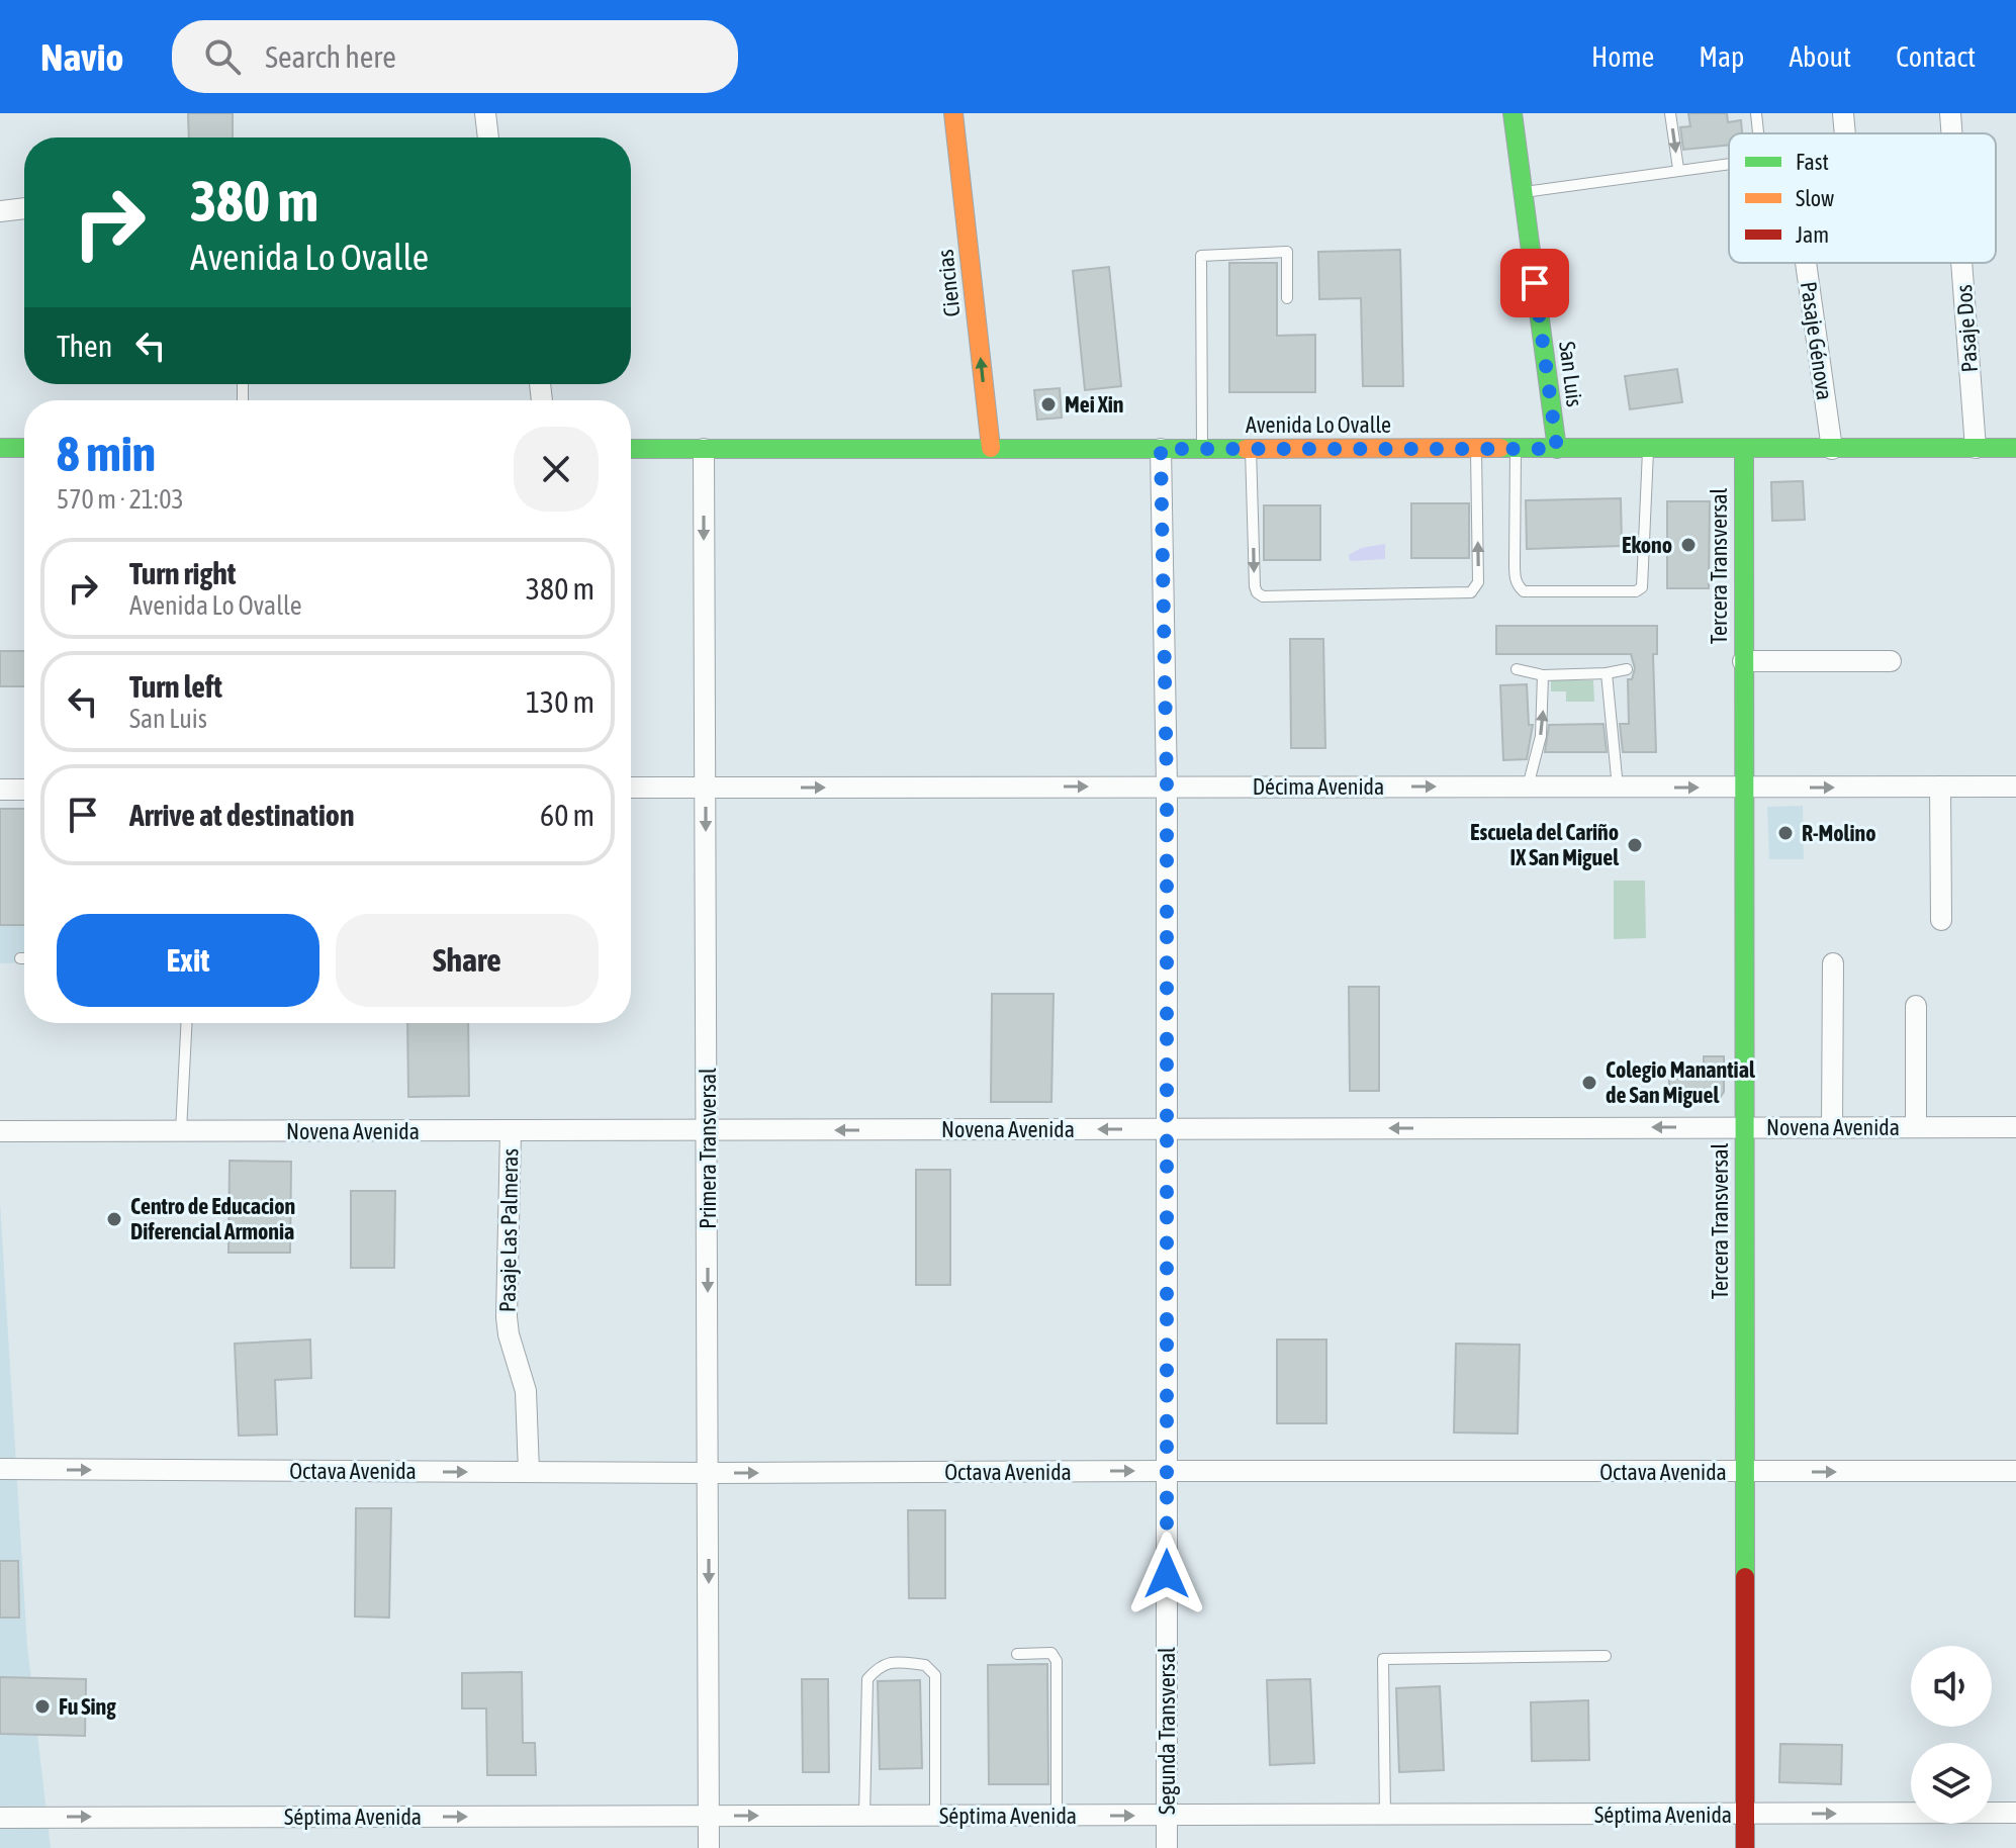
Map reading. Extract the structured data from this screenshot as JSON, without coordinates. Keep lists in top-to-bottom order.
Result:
{
  "streets": {
    "street": [
      "Ciencias",
      "Pasaje Dos",
      "Pasaje Génova",
      "San Luis",
      "Avenida Lo Ovalle",
      "Tercera Transversal",
      "Décima Avenida",
      "Novena Avenida",
      "Primera Transversal",
      "Pasaje Las Palmeras",
      "Octava Avenida",
      "Segunda Transversal",
      "Séptima Avenida"
    ]
  },
  "crossings": [
    ["Ciencias", "Avenida Lo Ovalle"],
    ["Pasaje Dos", "Avenida Lo Ovalle"],
    ["Pasaje Génova", "Avenida Lo Ovalle"],
    ["San Luis", "Avenida Lo Ovalle"],
    ["Avenida Lo Ovalle", "Tercera Transversal"],
    ["Avenida Lo Ovalle", "Primera Transversal"],
    ["Avenida Lo Ovalle", "Segunda Transversal"],
    ["Tercera Transversal", "Décima Avenida"],
    ["Tercera Transversal", "Novena Avenida"],
    ["Tercera Transversal", "Octava Avenida"],
    ["Tercera Transversal", "Séptima Avenida"],
    ["Décima Avenida", "Primera Transversal"],
    ["Décima Avenida", "Segunda Transversal"],
    ["Novena Avenida", "Primera Transversal"],
    ["Novena Avenida", "Pasaje Las Palmeras"],
    ["Novena Avenida", "Segunda Transversal"],
    ["Primera Transversal", "Octava Avenida"],
    ["Primera Transversal", "Séptima Avenida"],
    ["Pasaje Las Palmeras", "Octava Avenida"],
    ["Octava Avenida", "Segunda Transversal"],
    ["Segunda Transversal", "Séptima Avenida"]
  ],
  "one_way": [
    "Ciencias",
    "Décima Avenida",
    "Novena Avenida",
    "Primera Transversal",
    "Octava Avenida",
    "Séptima Avenida"
  ],
  "places": [
    "Mei Xin",
    "Ekono",
    "R-Molino",
    "Escuela del Cariño IX San Miguel",
    "Colegio Manantial de San Miguel",
    "Centro de Educacion Diferencial Armonia",
    "Fu Sing"
  ],
  "legend": ["Fast", "Slow", "Jam"],
  "page": {
    "header": "Navio",
    "search": "Search here",
    "nav": [
      "Home",
      "Map",
      "About",
      "Contact"
    ],
    "turn": ["380 m", "Avenida Lo Ovalle"],
    "then": "Then",
    "heading": ["8 min", "570 m · 21:03"],
    "list": [
      {
        "name": "Turn right",
        "note": "Avenida Lo Ovalle",
        "value": "380 m"
      },
      {
        "name": "Turn left",
        "note": "San Luis",
        "value": "130 m"
      },
      {
        "name": "Arrive at destination",
        "value": "60 m"
      }
    ],
    "buttons": ["Exit", "Share"]
  }
}
